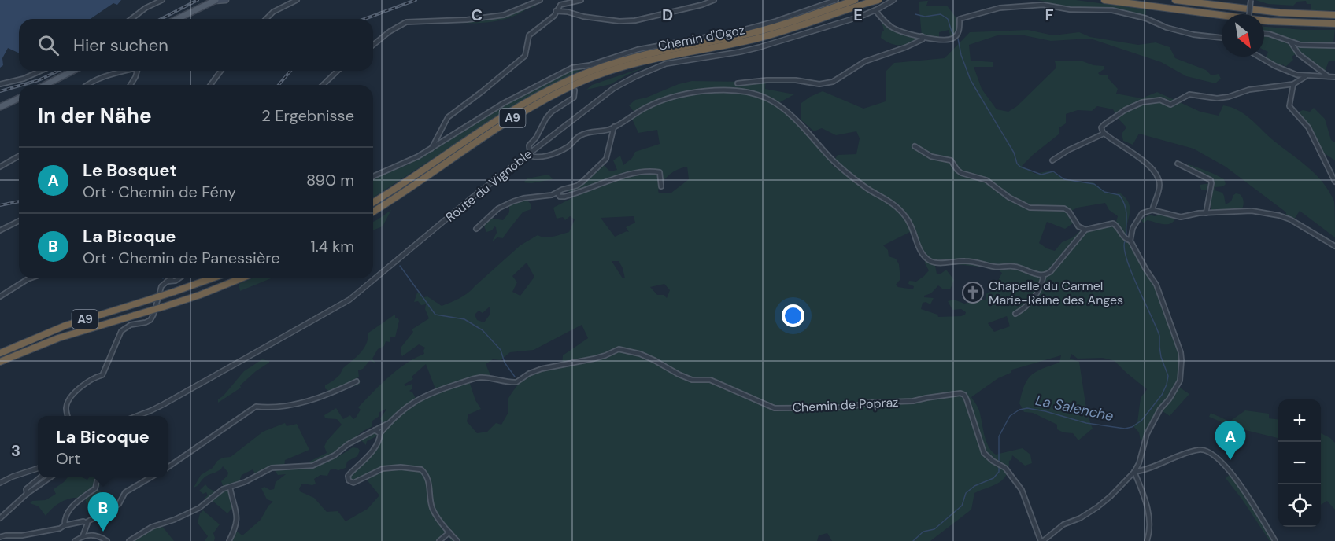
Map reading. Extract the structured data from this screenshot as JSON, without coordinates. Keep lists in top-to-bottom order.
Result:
{
  "streets": {
    "highway": ["A9"],
    "street": ["Chemin d'Ogoz", "Route du Vignoble", "Chemin de Popraz"]
  },
  "water": ["La Salenche"],
  "places": {
    "church": ["Chapelle du Carmel Marie-Reine des Anges"]
  },
  "north": "bottom right",
  "page": {
    "search": "Hier suchen",
    "heading": ["In der Nähe", "2 Ergebnisse"],
    "list": [
      {
        "mark": "A",
        "name": "Le Bosquet",
        "note": "Ort · Chemin de Fény",
        "value": "890 m"
      },
      {
        "mark": "B",
        "name": "La Bicoque",
        "note": "Ort · Chemin de Panessière",
        "value": "1.4 km"
      }
    ],
    "map_buttons": ["+", "−"],
    "popup": ["La Bicoque", "Ort"],
    "pins": ["A", "B"]
  },
  "grid": {
    "columns": [
      "C",
      "D",
      "E",
      "F"
    ],
    "rows": ["3"]
  }
}
